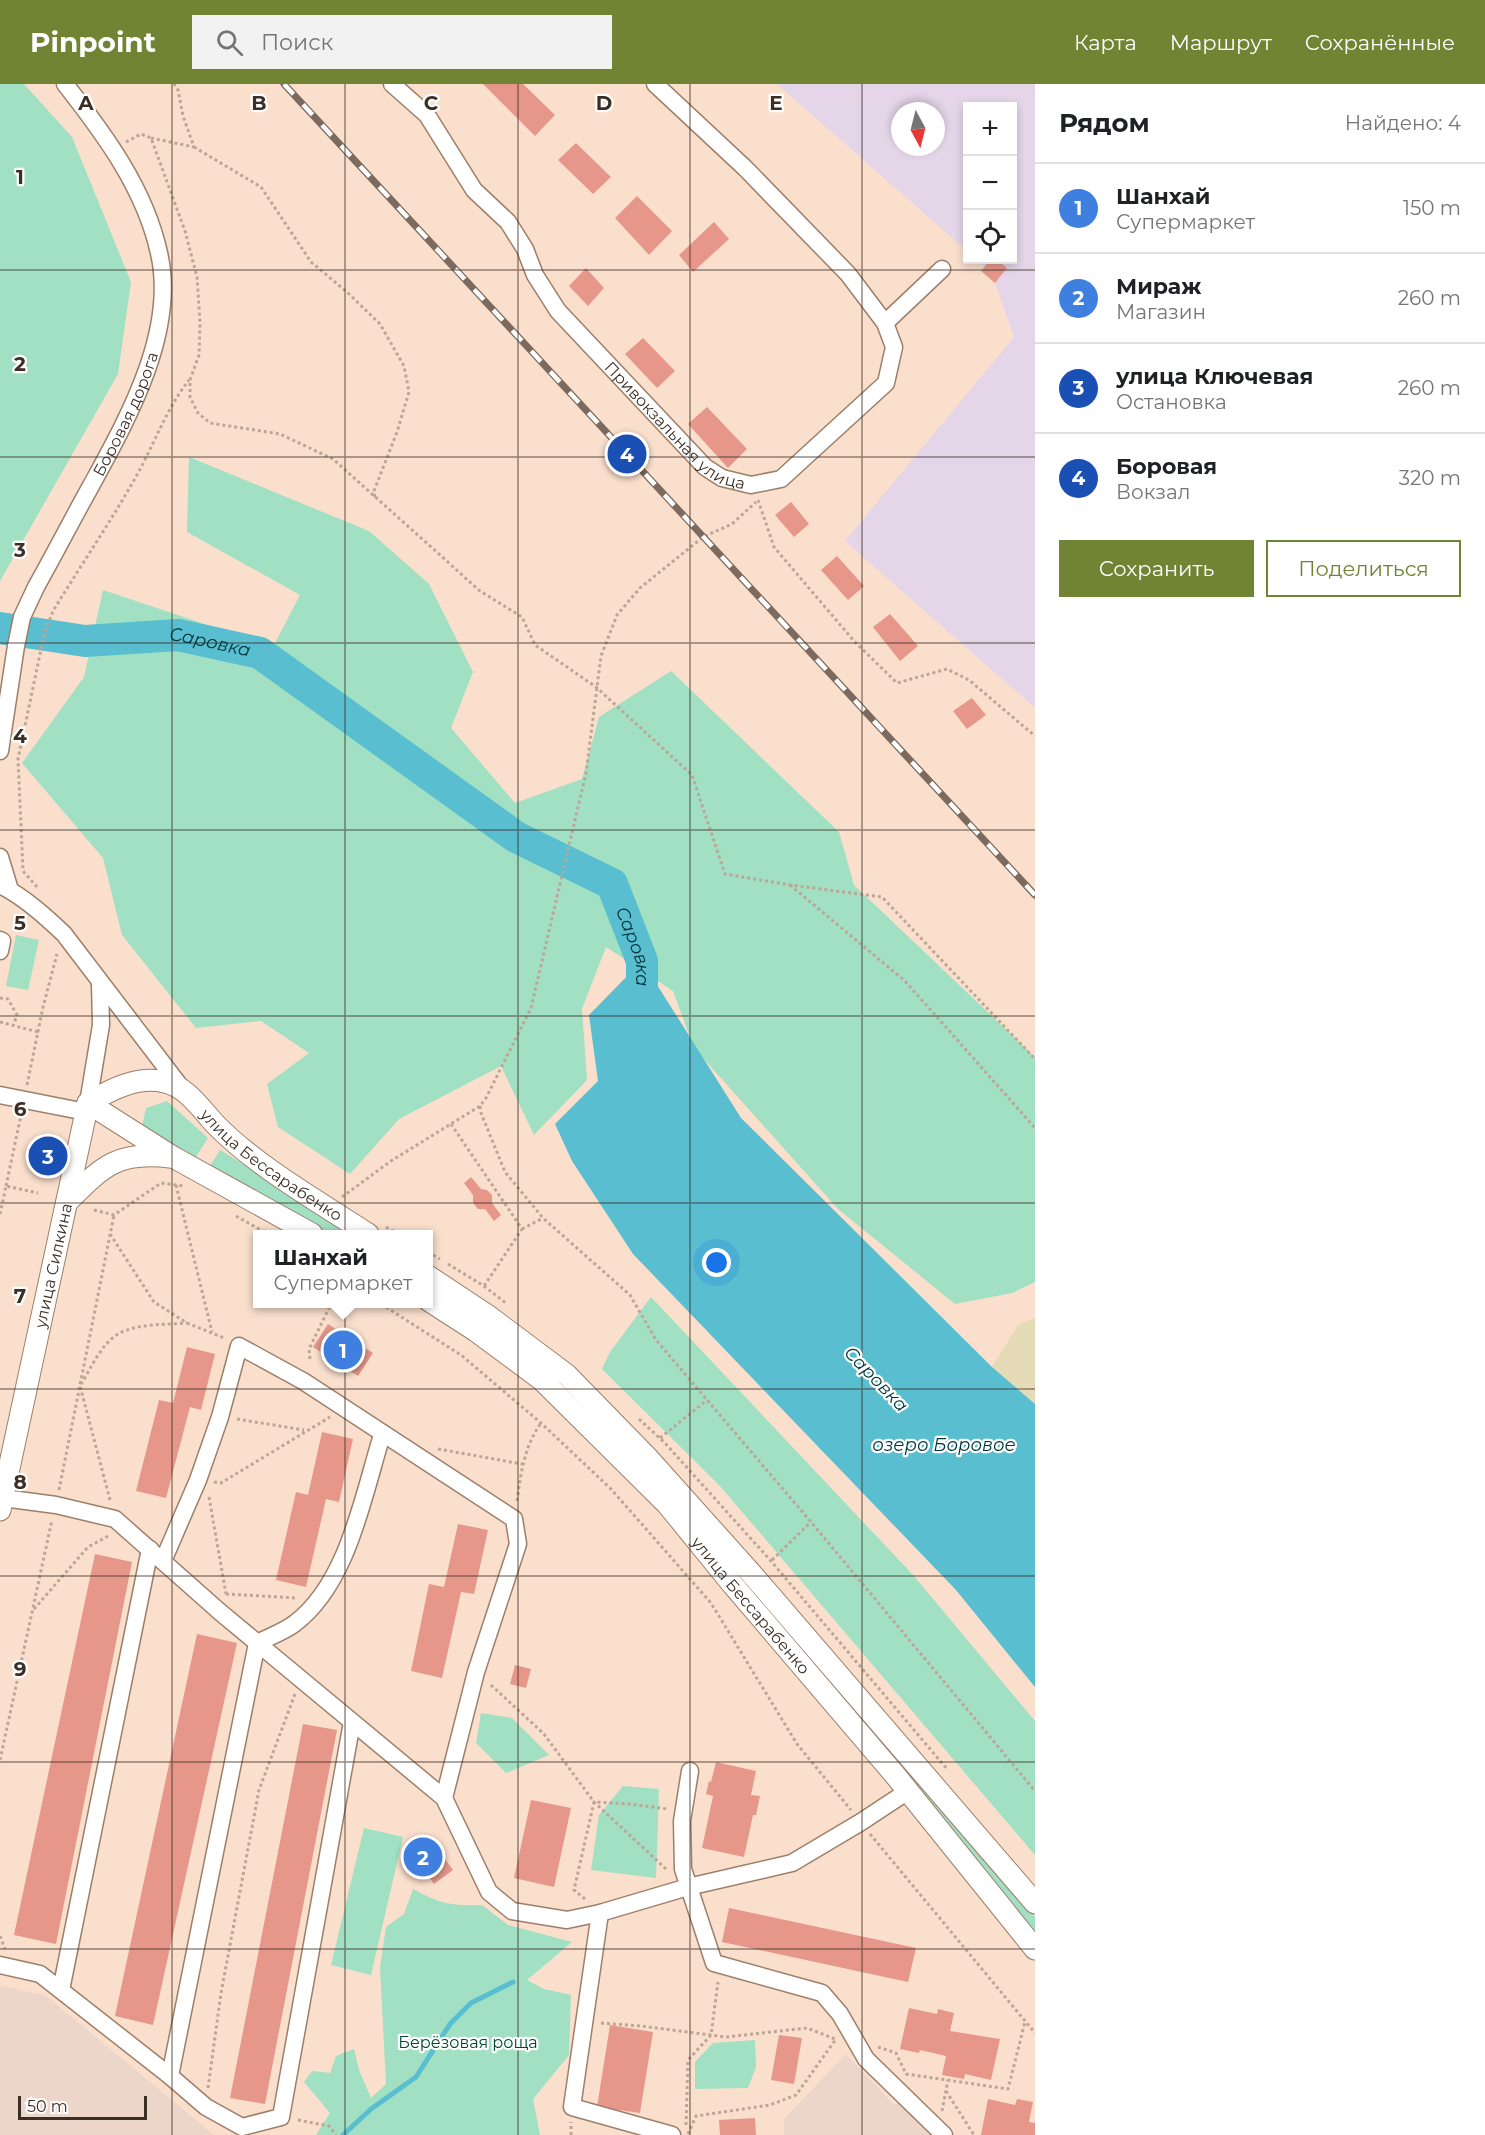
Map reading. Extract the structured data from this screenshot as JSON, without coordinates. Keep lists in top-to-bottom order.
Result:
{
  "streets": {
    "main road": ["улица Бессарабенко", "улица Силкина"],
    "street": ["Боровая дорога", "Привокзальная улица"]
  },
  "crossings": [
    ["улица Бессарабенко", "улица Силкина"]
  ],
  "water": ["Саровка", "озеро Боровое"],
  "parks": ["Берёзовая роща"],
  "scale_bar": "50 m",
  "north": "bottom",
  "page": {
    "header": "Pinpoint",
    "search": "Поиск",
    "nav": ["Карта", "Маршрут", "Сохранённые"],
    "heading": ["Рядом", "Найдено: 4"],
    "map_buttons": ["+", "−"],
    "list": [
      {
        "mark": "1",
        "name": "Шанхай",
        "note": "Супермаркет",
        "value": "150 m"
      },
      {
        "mark": "2",
        "name": "Мираж",
        "note": "Магазин",
        "value": "260 m"
      },
      {
        "mark": "3",
        "name": "улица Ключевая",
        "note": "Остановка",
        "value": "260 m"
      },
      {
        "mark": "4",
        "name": "Боровая",
        "note": "Вокзал",
        "value": "320 m"
      }
    ],
    "pins": [
      "4",
      "3",
      "1",
      "2"
    ],
    "buttons": ["Сохранить", "Поделиться"],
    "popup": ["Шанхай", "Супермаркет"],
    "scale": "50 m"
  },
  "grid": {
    "columns": [
      "A",
      "B",
      "C",
      "D",
      "E"
    ],
    "rows": [
      "1",
      "2",
      "3",
      "4",
      "5",
      "6",
      "7",
      "8",
      "9"
    ]
  }
}
